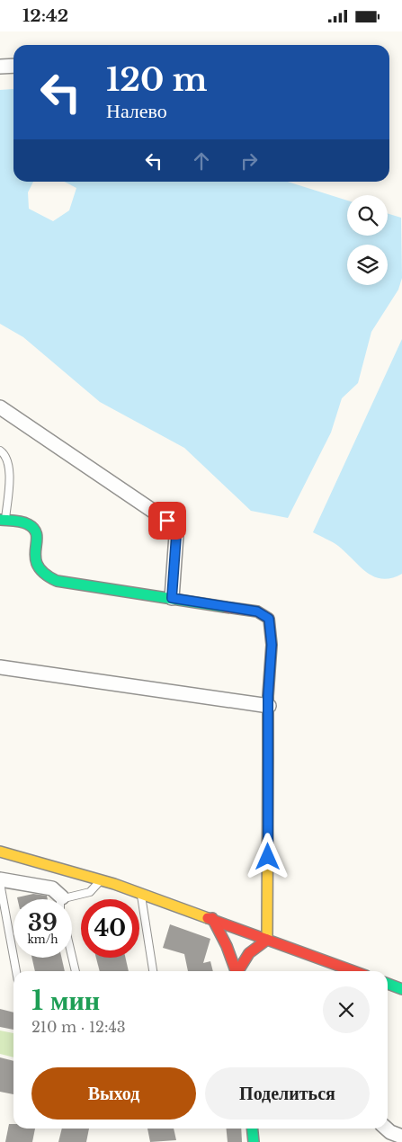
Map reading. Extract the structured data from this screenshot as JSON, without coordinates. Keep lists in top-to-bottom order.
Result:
{
  "page": {
    "status": "12:42",
    "turn": ["120 m", "Налево"],
    "speed": "39 km/h",
    "limit": "40",
    "heading": ["1 мин", "210 m · 12:43"],
    "buttons": ["Выход", "Поделиться"]
  }
}
